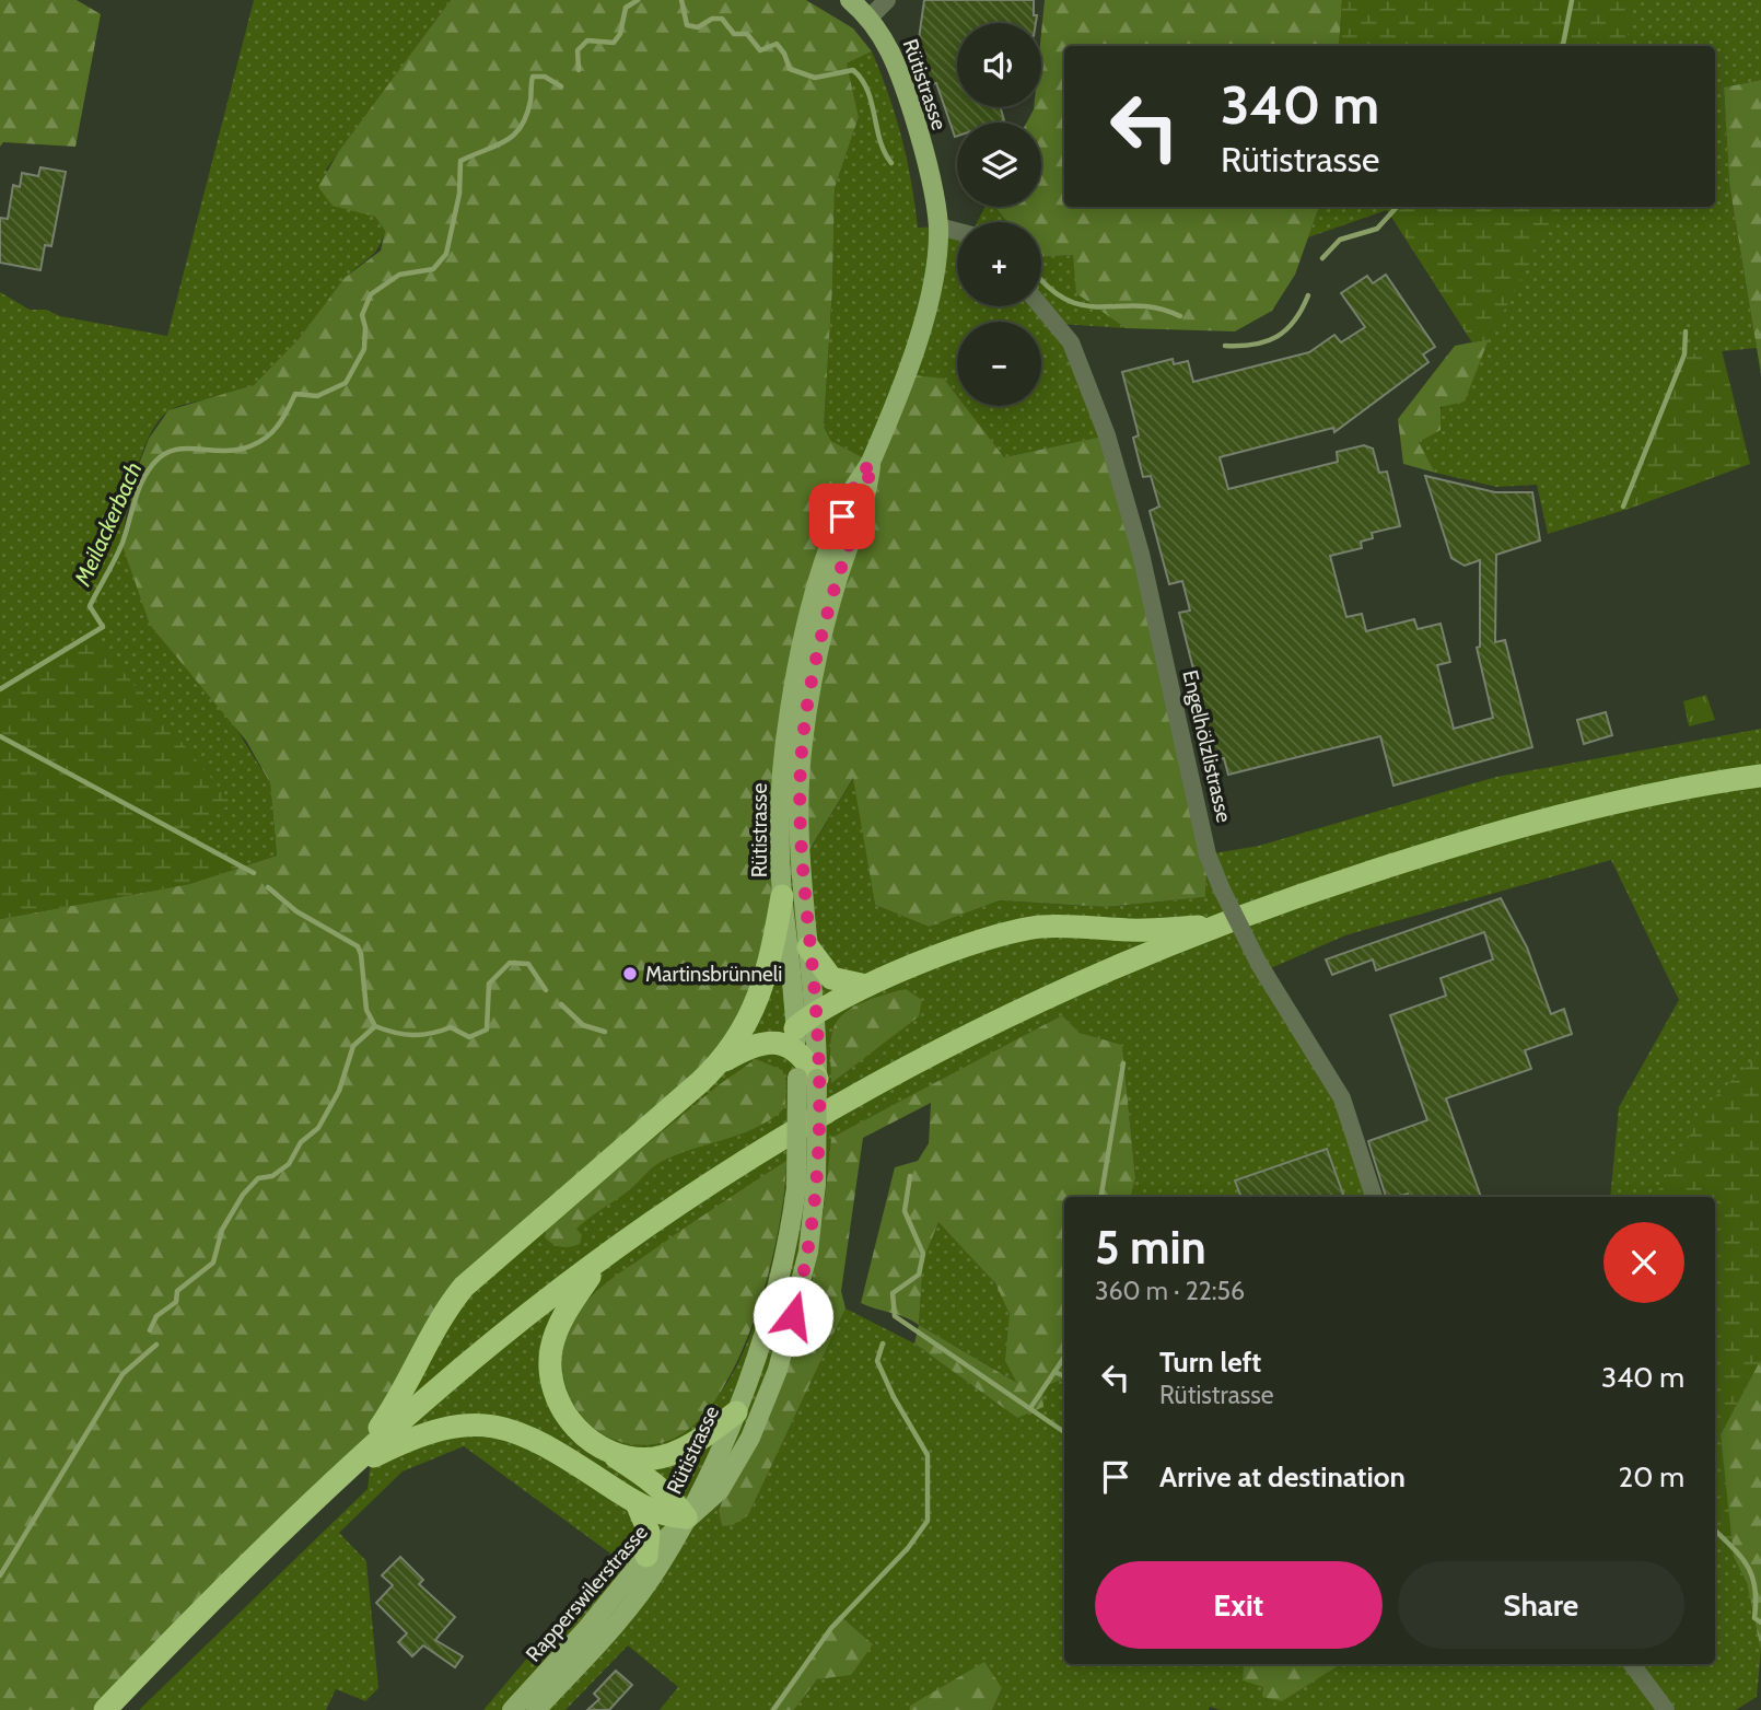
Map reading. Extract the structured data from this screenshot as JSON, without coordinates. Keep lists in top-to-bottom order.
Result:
{
  "streets": {
    "main road": ["Rütistrasse", "Rapperswilerstrasse"],
    "street": ["Engelhölzlistrasse"]
  },
  "crossings": [
    ["Rütistrasse", "Rapperswilerstrasse"]
  ],
  "water": ["Meilackerbach"],
  "places": ["Martinsbrünneli"],
  "page": {
    "map_buttons": ["+", "−"],
    "turn": ["340 m", "Rütistrasse"],
    "heading": ["5 min", "360 m · 22:56"],
    "list": [
      {
        "name": "Turn left",
        "note": "Rütistrasse",
        "value": "340 m"
      },
      {
        "name": "Arrive at destination",
        "value": "20 m"
      }
    ],
    "buttons": ["Exit", "Share"]
  }
}
